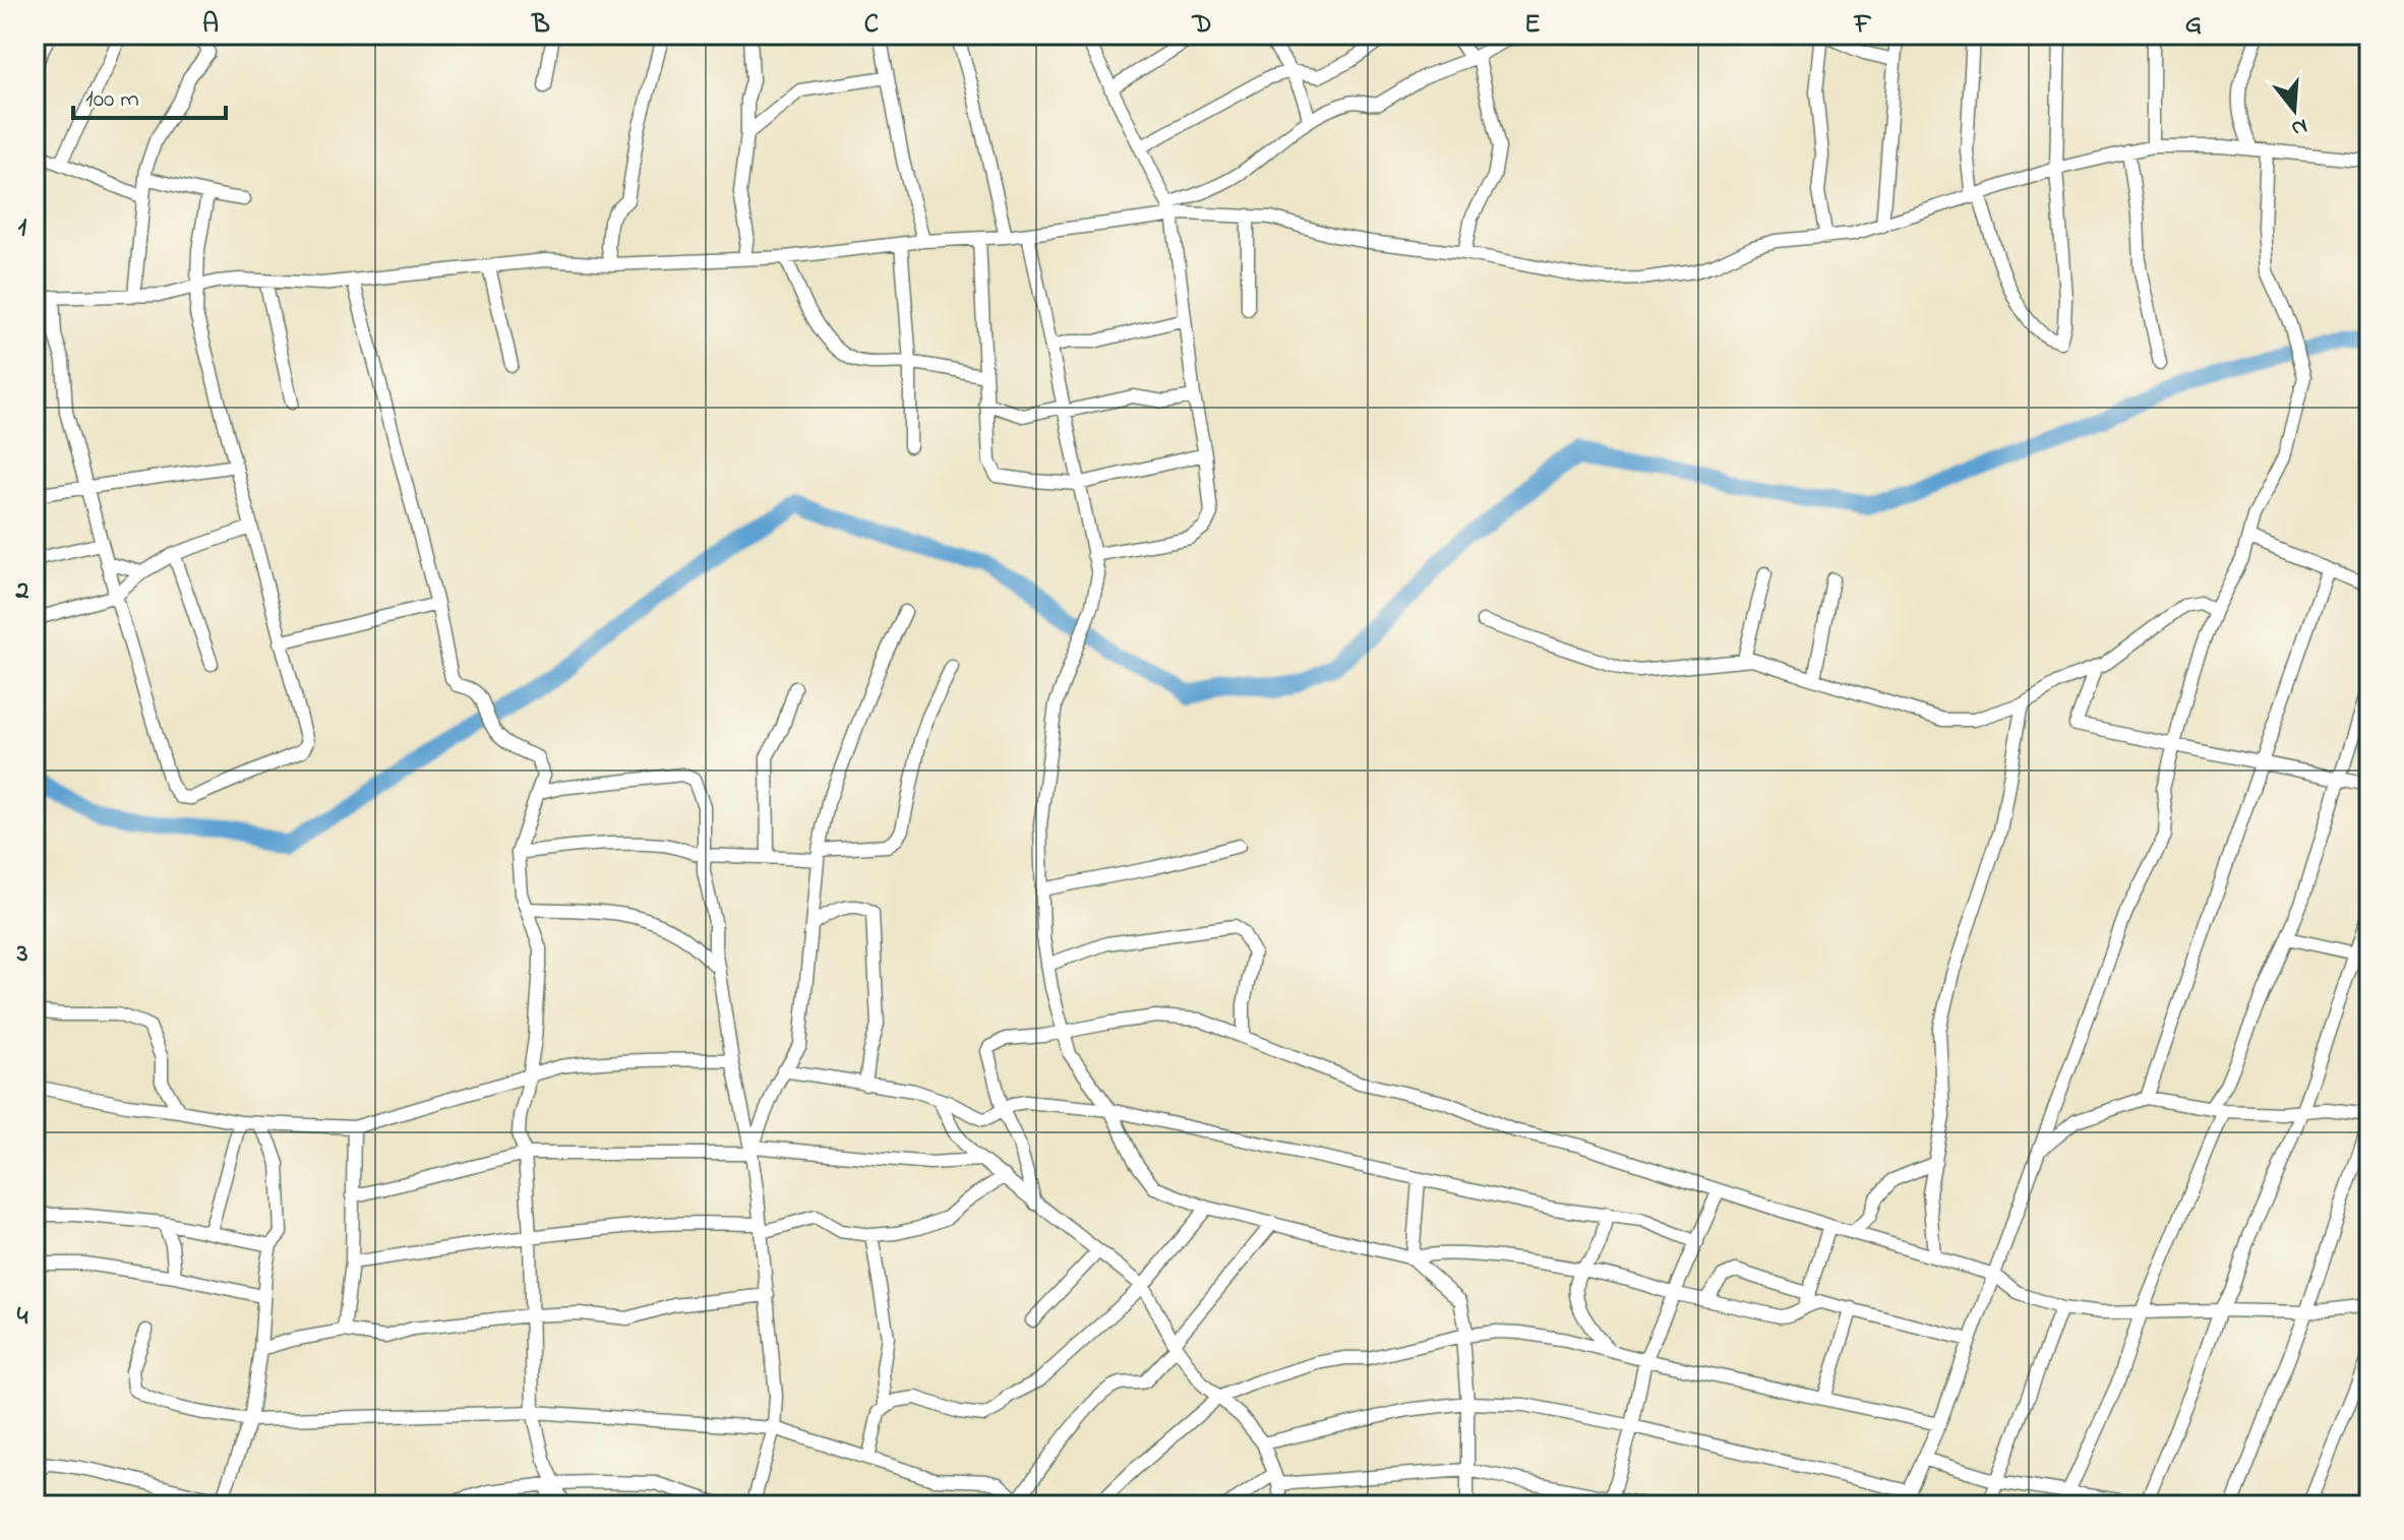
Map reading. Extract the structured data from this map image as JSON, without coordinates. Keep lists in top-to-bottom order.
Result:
{
  "scale_bar": "100 m",
  "north": "bottom",
  "grid": {
    "columns": [
      "A",
      "B",
      "C",
      "D",
      "E",
      "F",
      "G"
    ],
    "rows": [
      "1",
      "2",
      "3",
      "4"
    ]
  }
}
